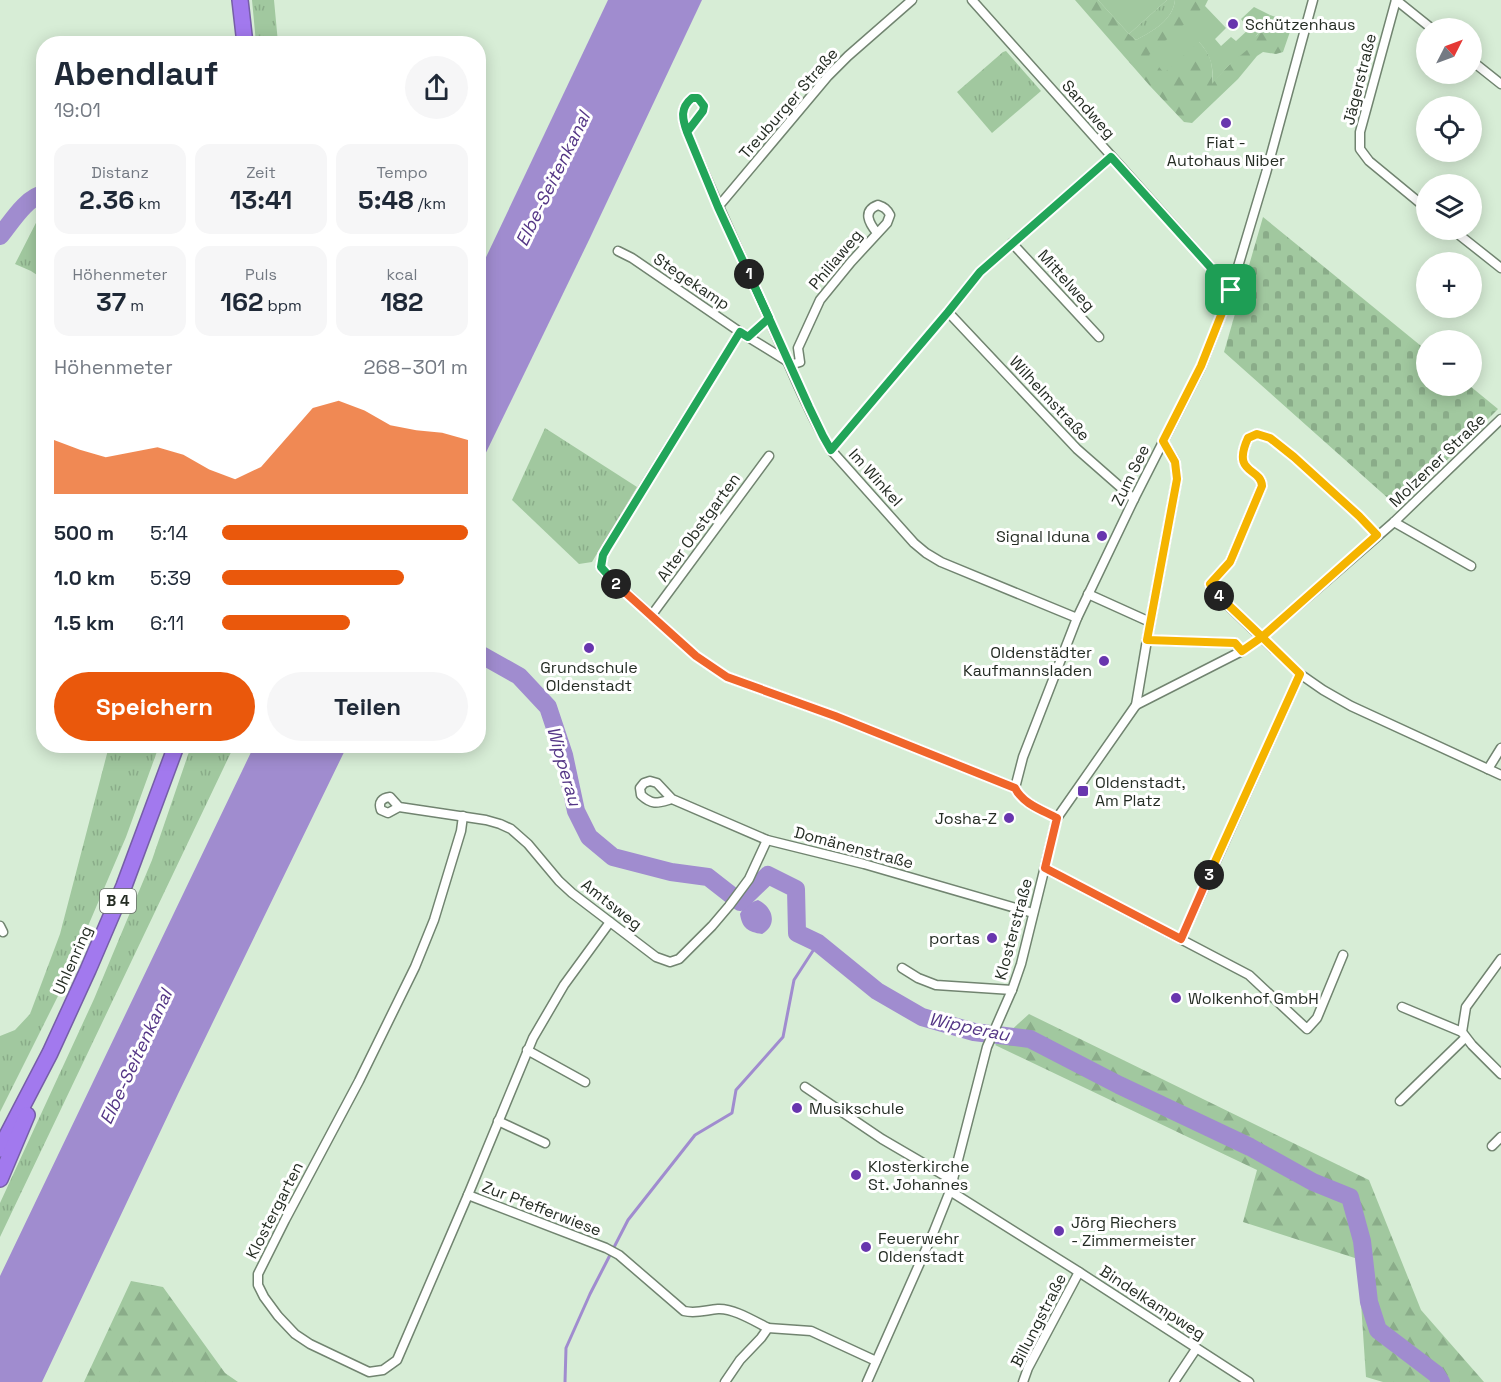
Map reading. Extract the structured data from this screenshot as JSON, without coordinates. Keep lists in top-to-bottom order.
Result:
{
  "streets": {
    "highway": ["B 4", "Uhlenring"],
    "street": [
      "Jägerstraße",
      "Treuburger Straße",
      "Sandweg",
      "Philiaweg",
      "Mittelweg",
      "Stegekamp",
      "Wilhelmstraße",
      "Molzener Straße",
      "Zum See",
      "Im Winkel",
      "Alter Obstgarten",
      "Domänenstraße",
      "Amtsweg",
      "Klosterstraße",
      "Zur Pfefferwiese",
      "Klostergarten",
      "Bindelkampweg",
      "Billungstraße"
    ]
  },
  "crossings": [
    ["Treuburger Straße", "Im Winkel"],
    ["Sandweg", "Zum See"],
    ["Philiaweg", "Stegekamp"],
    ["Philiaweg", "Im Winkel"],
    ["Stegekamp", "Im Winkel"],
    ["Wilhelmstraße", "Zum See"],
    ["Molzener Straße", "Klosterstraße"],
    ["Zum See", "Im Winkel"],
    ["Domänenstraße", "Amtsweg"],
    ["Domänenstraße", "Klosterstraße"],
    ["Amtsweg", "Klostergarten"],
    ["Klosterstraße", "Bindelkampweg"],
    ["Zur Pfefferwiese", "Klostergarten"],
    ["Bindelkampweg", "Billungstraße"]
  ],
  "water": ["Elbe-Seitenkanal", "Wipperau"],
  "places": {
    "other": [
      "Schützenhaus",
      "Fiat - Autohaus Niber",
      "Signal Iduna",
      "Grundschule Oldenstadt",
      "Oldenstädter Kaufmannsladen",
      "Josha-Z",
      "portas",
      "Wolkenhof GmbH",
      "Musikschule",
      "Klosterkirche St. Johannes",
      "Jörg Riechers - Zimmermeister",
      "Feuerwehr Oldenstadt"
    ],
    "transit": ["Oldenstadt, Am Platz"]
  },
  "north": "top right",
  "page": {
    "map_buttons": ["+", "−"],
    "heading": ["Abendlauf", "19:01"],
    "stats": [
      ["Distanz", "2.36 km"],
      ["Zeit", "13:41"],
      ["Tempo", "5:48 /km"],
      ["Höhenmeter", "37 m"],
      ["Puls", "162 bpm"],
      ["kcal", "182"]
    ],
    "pins": [
      "1",
      "2",
      "4",
      "3"
    ],
    "chart": ["Höhenmeter", "268–301 m"],
    "list": [
      {
        "name": "500 m",
        "note": "5:14"
      },
      {
        "name": "1.0 km",
        "note": "5:39"
      },
      {
        "name": "1.5 km",
        "note": "6:11"
      }
    ],
    "buttons": ["Speichern", "Teilen"]
  }
}
